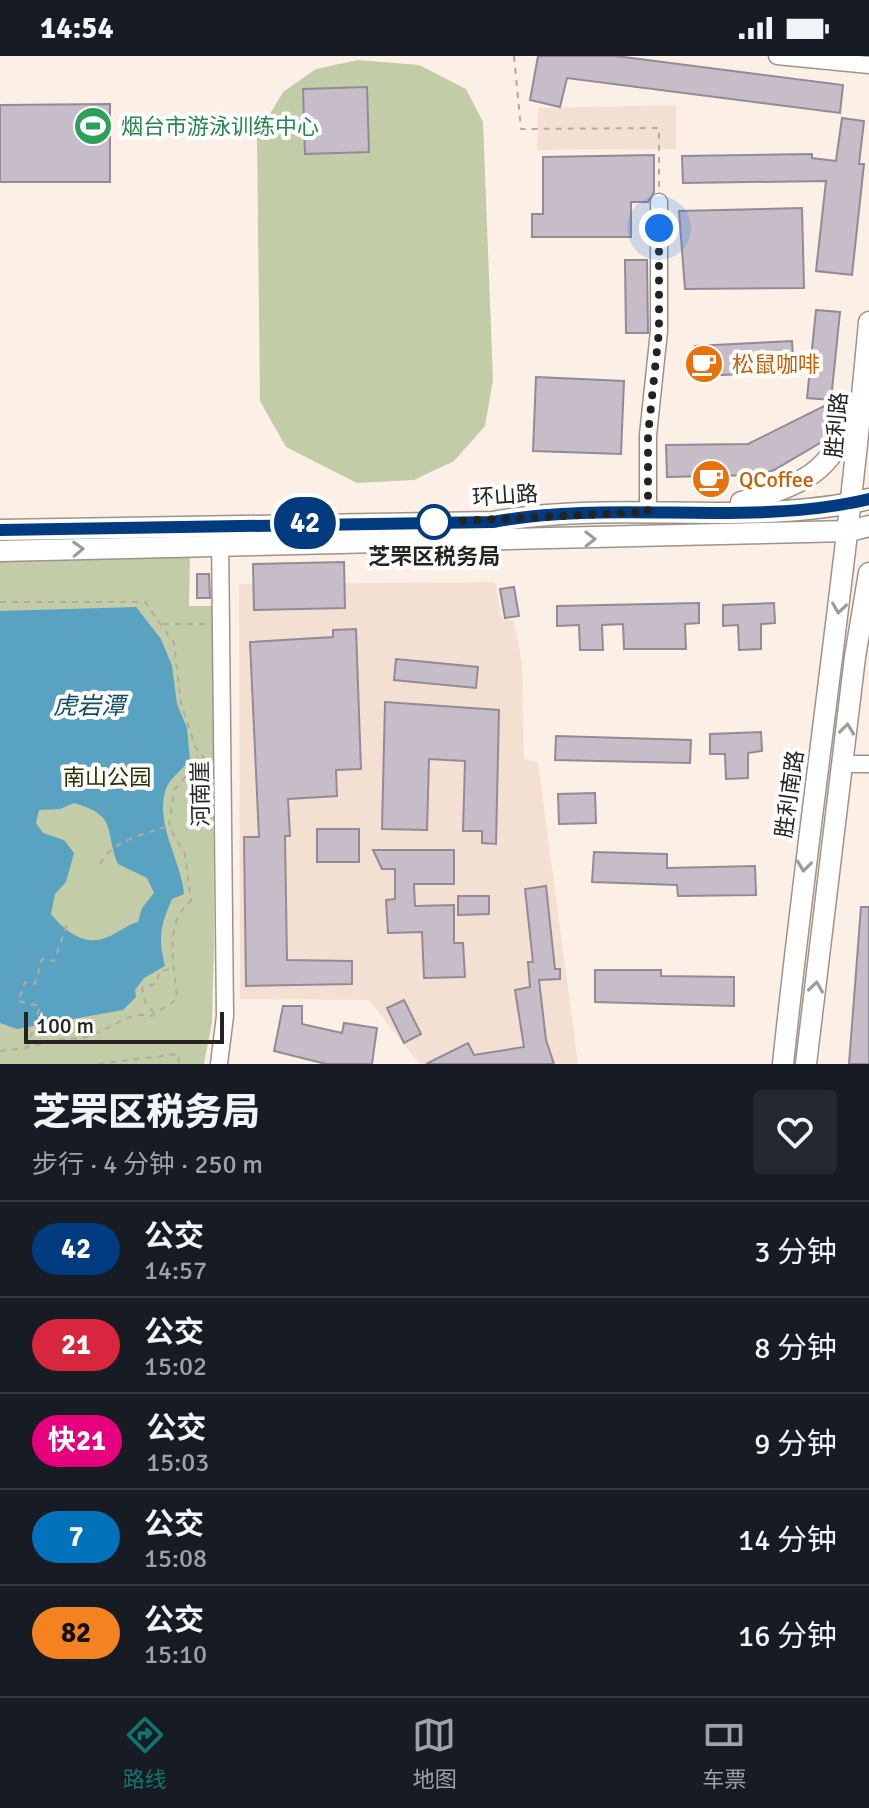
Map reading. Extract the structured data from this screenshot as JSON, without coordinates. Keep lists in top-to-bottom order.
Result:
{
  "streets": {
    "main road": ["胜利路", "环山路", "胜利南路"],
    "street": ["河南崖"]
  },
  "crossings": [
    ["胜利路", "环山路"],
    ["胜利路", "胜利南路"],
    ["环山路", "河南崖"],
    ["环山路", "胜利南路"]
  ],
  "water": ["虎岩潭"],
  "parks": ["南山公园"],
  "places": {
    "sports": ["烟台市游泳训练中心"],
    "cafe": ["松鼠咖啡", "QCoffee"],
    "other": ["芝罘区税务局"]
  },
  "lines": ["bus line 42"],
  "scale_bar": "100 m",
  "page": {
    "status": "14:54",
    "on_map": "42",
    "scale": "100 m",
    "heading": ["芝罘区税务局", "步行 · 4 分钟 · 250 m"],
    "list": [
      {
        "mark": "42",
        "name": "公交",
        "note": "14:57",
        "value": "3 分钟"
      },
      {
        "mark": "21",
        "name": "公交",
        "note": "15:02",
        "value": "8 分钟"
      },
      {
        "mark": "快21",
        "name": "公交",
        "note": "15:03",
        "value": "9 分钟"
      },
      {
        "mark": "7",
        "name": "公交",
        "note": "15:08",
        "value": "14 分钟"
      },
      {
        "mark": "82",
        "name": "公交",
        "note": "15:10",
        "value": "16 分钟"
      }
    ],
    "tabs": ["路线", "地图", "车票"]
  }
}
